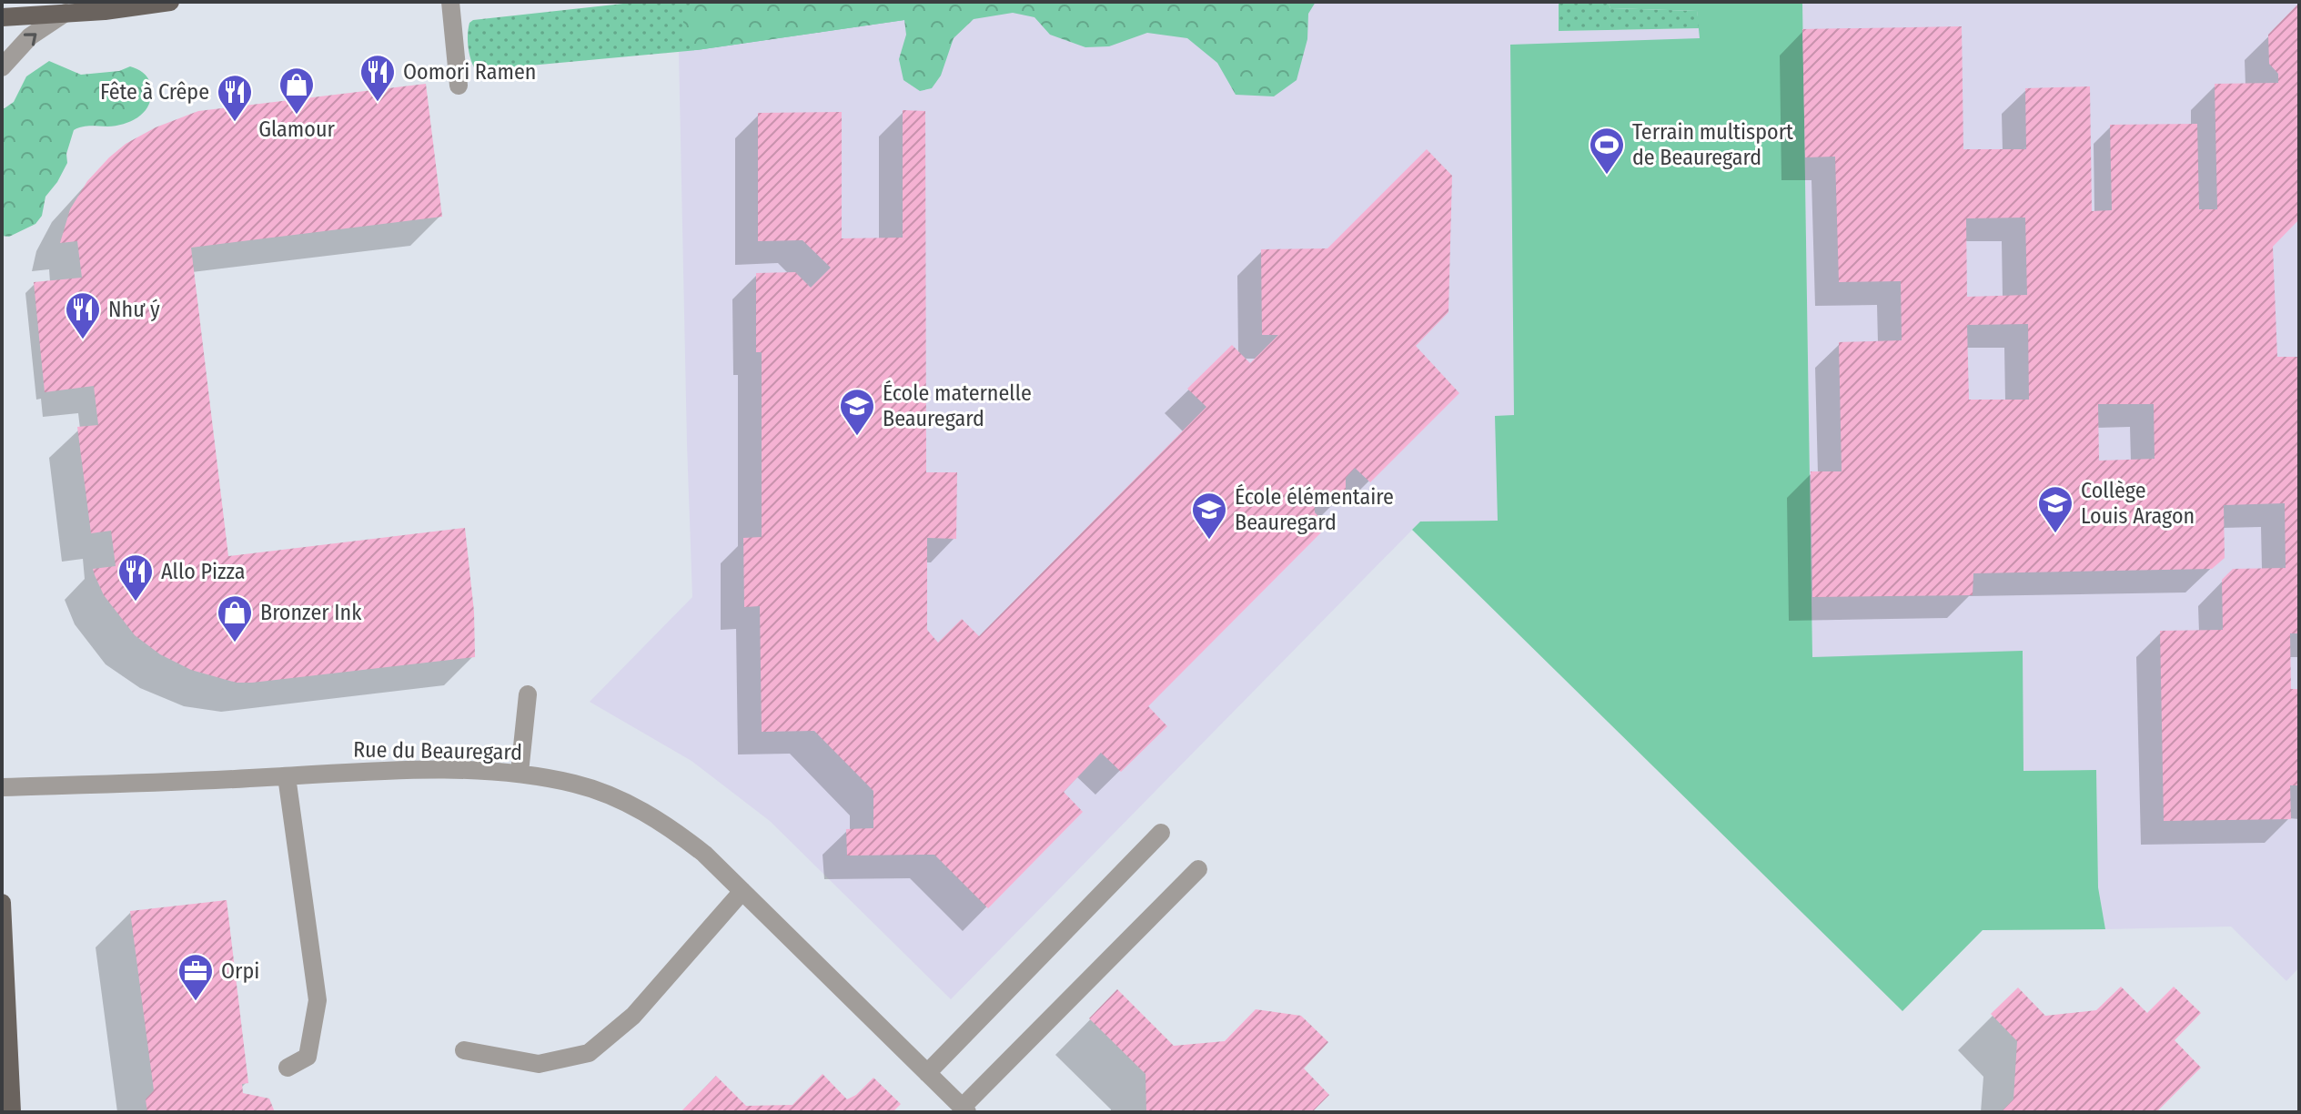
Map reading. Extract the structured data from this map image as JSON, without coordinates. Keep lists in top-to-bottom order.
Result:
{
  "streets": {
    "street": ["Rue du Beauregard"]
  },
  "places": {
    "restaurant": [
      "Oomori Ramen",
      "Fête à Crêpe",
      "Như ý",
      "Allo Pizza"
    ],
    "shop": ["Glamour", "Bronzer Ink"],
    "sports": ["Terrain multisport de Beauregard"],
    "school or university": ["École maternelle Beauregard", "Collège Louis Aragon", "École élémentaire Beauregard"],
    "office": ["Orpi"]
  }
}
